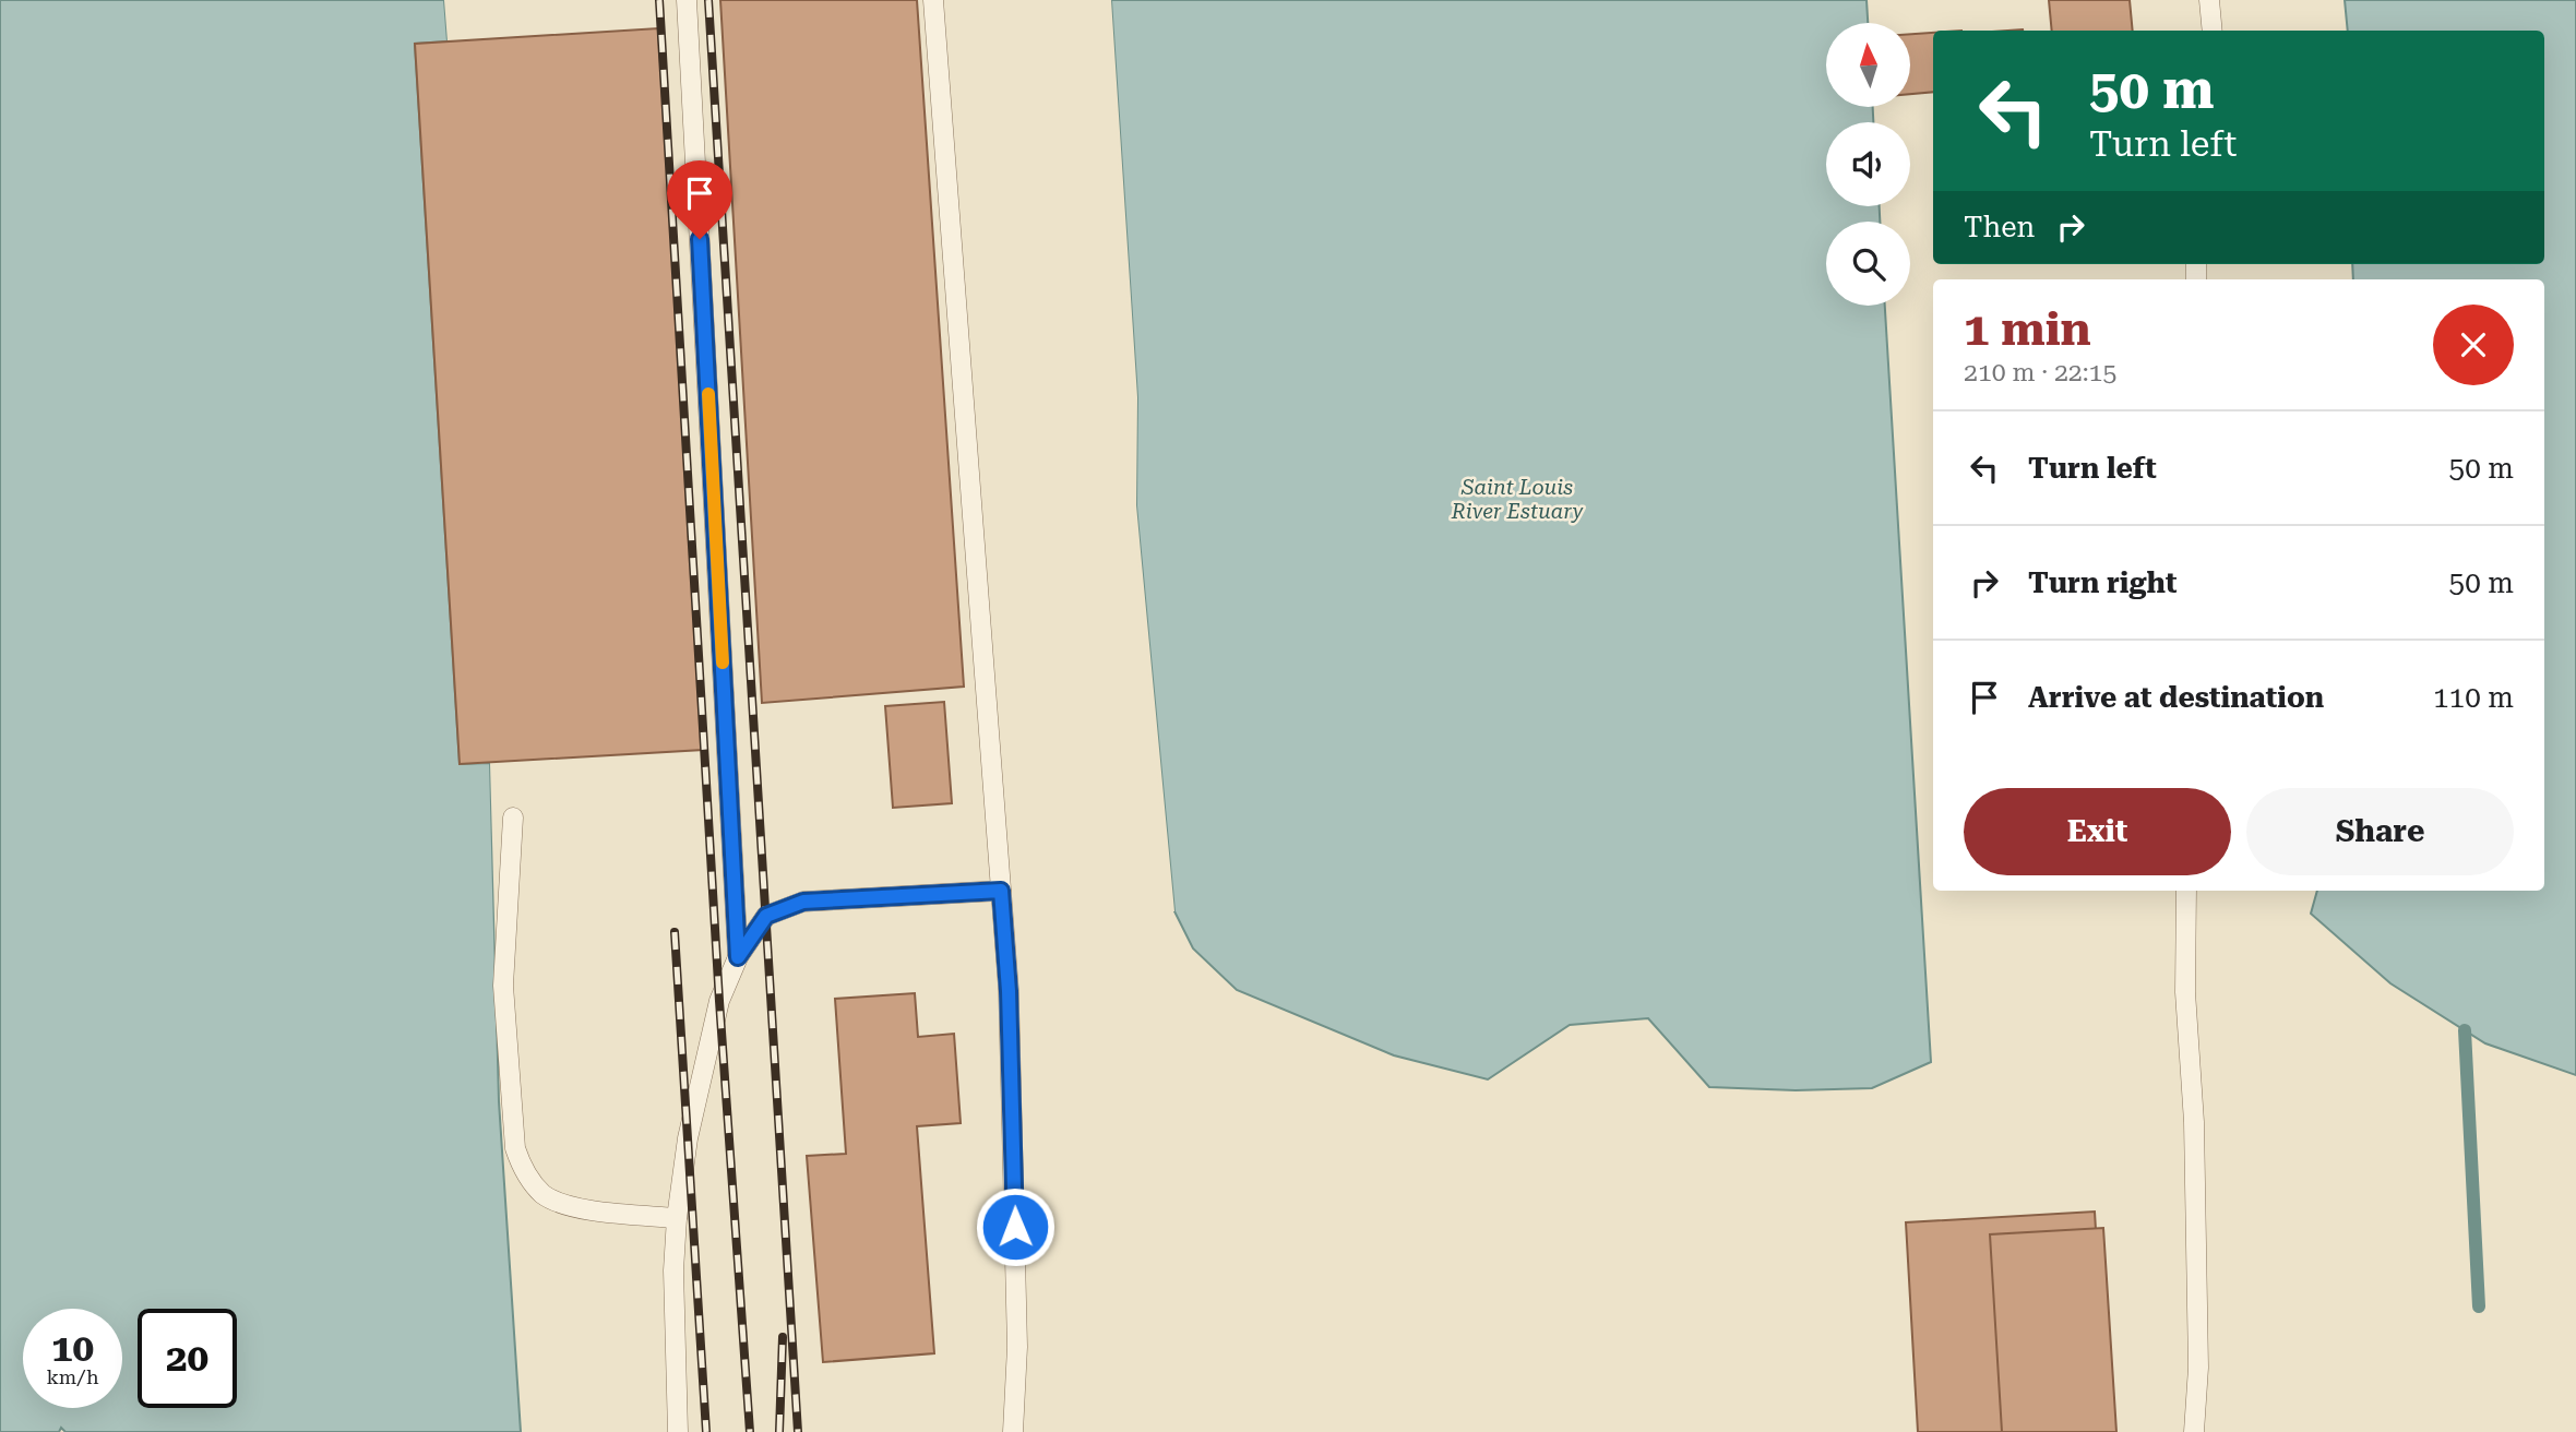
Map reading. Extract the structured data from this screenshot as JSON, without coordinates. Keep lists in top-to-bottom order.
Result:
{
  "water": ["Saint Louis River Estuary"],
  "north": "top",
  "page": {
    "turn": ["50 m", "Turn left"],
    "then": "Then",
    "heading": ["1 min", "210 m · 22:15"],
    "list": [
      {
        "name": "Turn left",
        "value": "50 m"
      },
      {
        "name": "Turn right",
        "value": "50 m"
      },
      {
        "name": "Arrive at destination",
        "value": "110 m"
      }
    ],
    "buttons": ["Exit", "Share"],
    "speed": "10 km/h",
    "limit": "20"
  }
}
